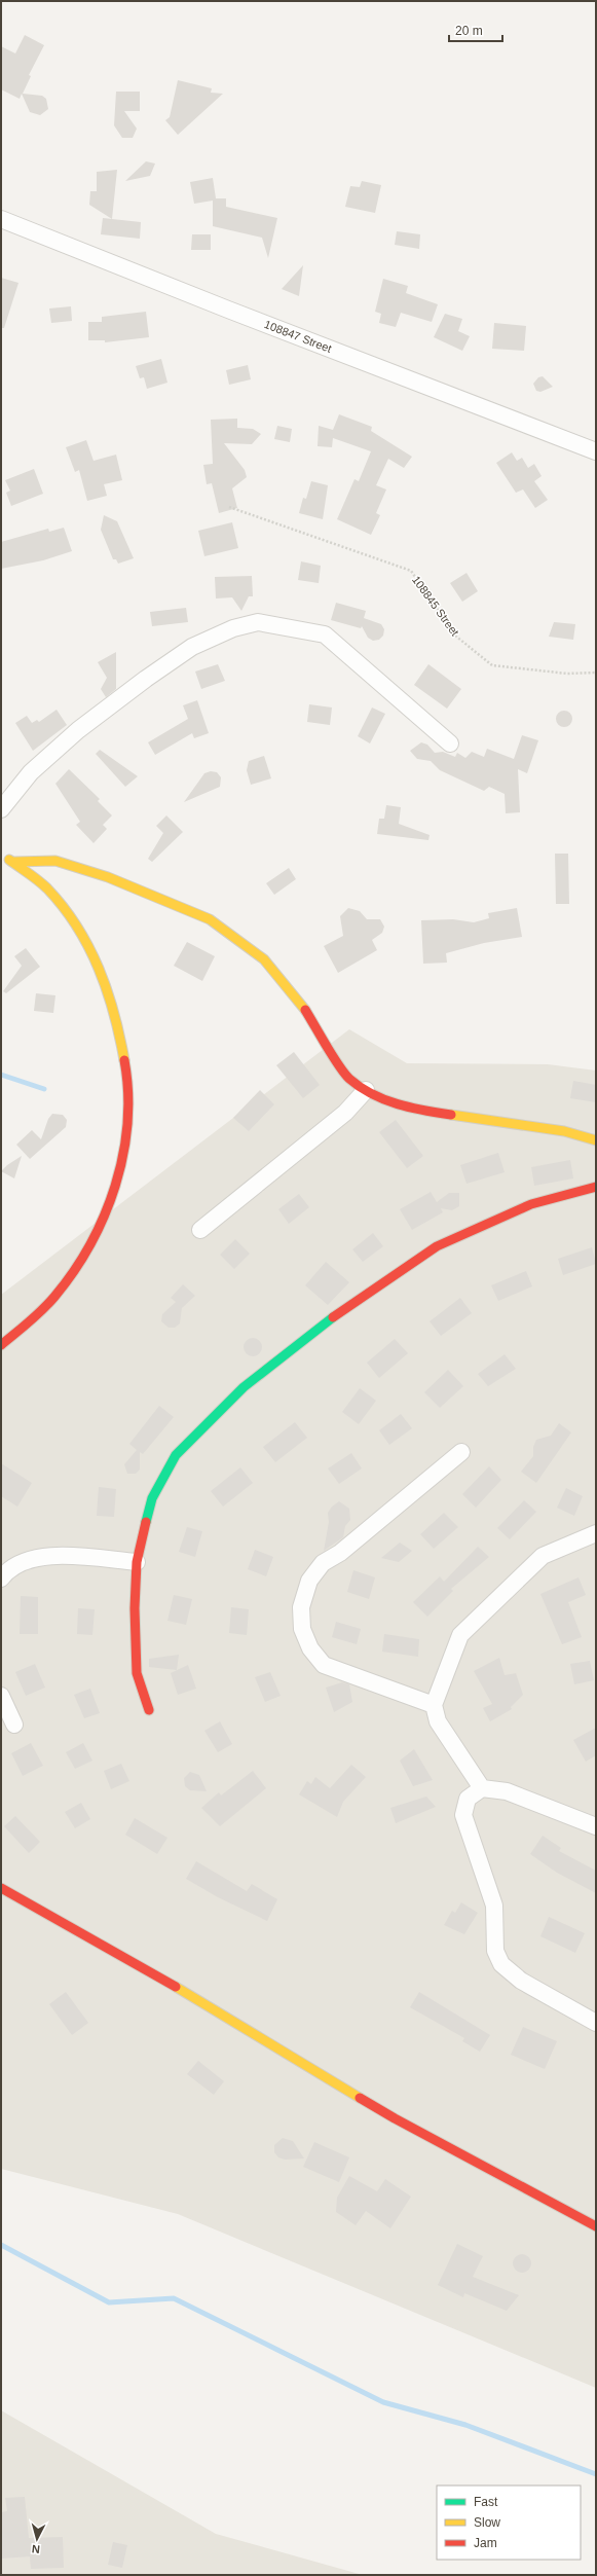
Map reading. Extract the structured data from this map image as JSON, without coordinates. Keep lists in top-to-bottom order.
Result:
{
  "streets": {
    "street": ["108847 Street"],
    "path": ["108845 Street"]
  },
  "legend": ["Fast", "Slow", "Jam"],
  "scale_bar": "20 m",
  "north": "bottom"
}
